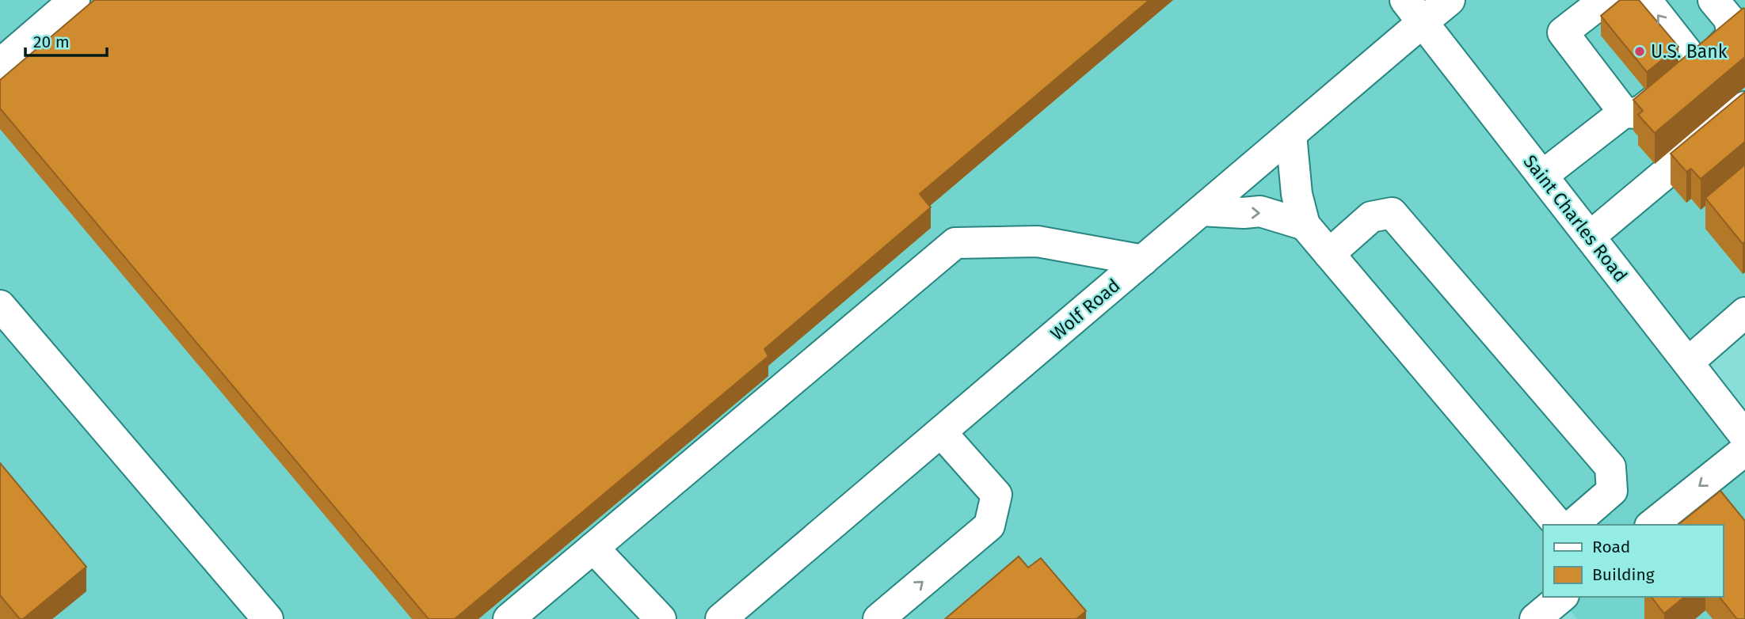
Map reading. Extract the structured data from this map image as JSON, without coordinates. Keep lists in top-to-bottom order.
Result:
{
  "streets": {
    "street": ["Saint Charles Road", "Wolf Road"]
  },
  "crossings": [
    ["Saint Charles Road", "Wolf Road"]
  ],
  "places": ["U.S. Bank"],
  "legend": ["Road", "Building"],
  "scale_bar": "20 m"
}
